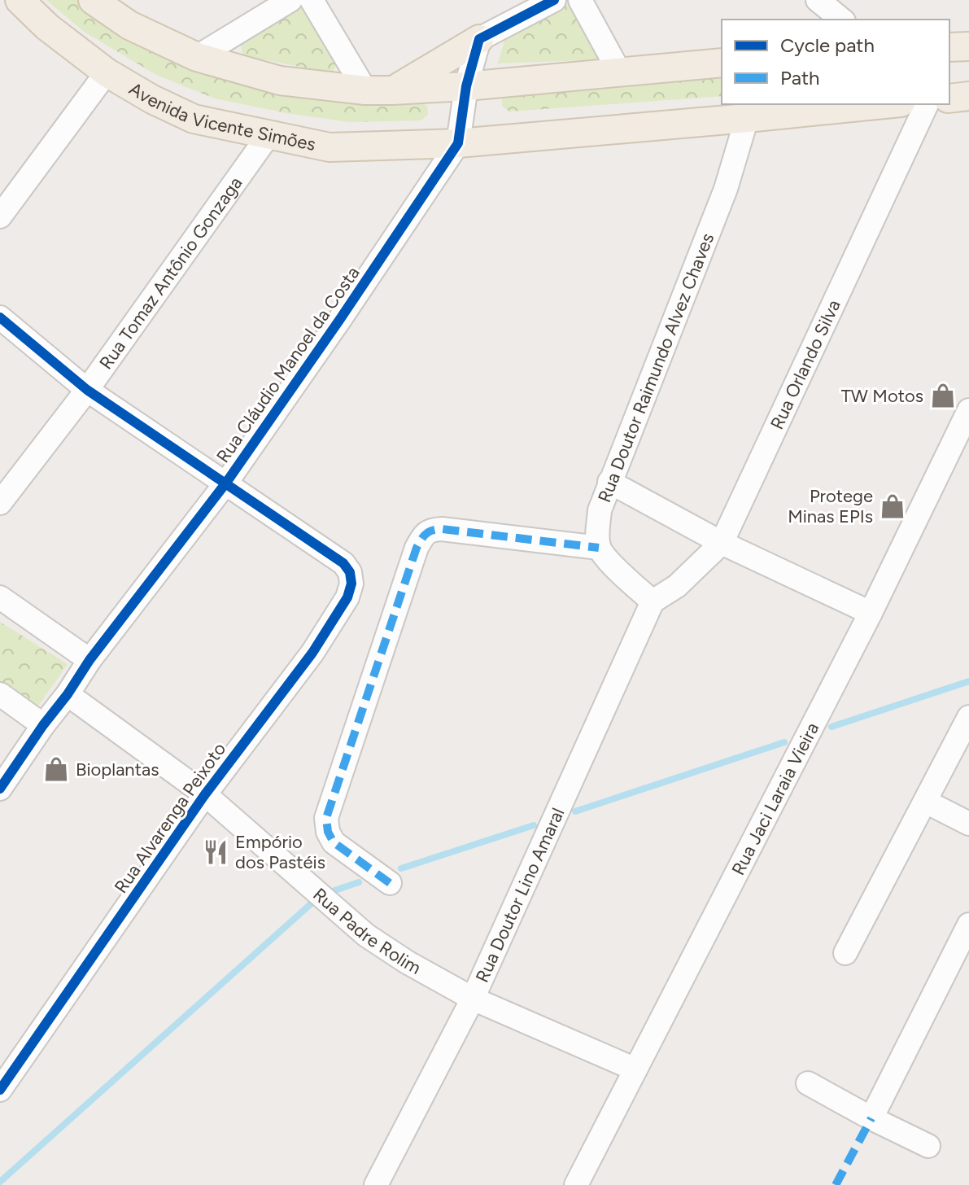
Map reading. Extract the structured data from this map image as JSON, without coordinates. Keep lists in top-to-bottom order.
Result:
{
  "streets": {
    "main road": ["Avenida Vicente Simões"],
    "street": [
      "Rua Tomaz Antônio Gonzaga",
      "Rua Orlando Silva",
      "Rua Cláudio Manoel da Costa",
      "Rua Doutor Raimundo Alvez Chaves",
      "Rua Jaci Laraia Vieira",
      "Rua Alvarenga Peixoto",
      "Rua Doutor Lino Amaral",
      "Rua Padre Rolim"
    ]
  },
  "crossings": [
    ["Avenida Vicente Simões", "Rua Tomaz Antônio Gonzaga"],
    ["Avenida Vicente Simões", "Rua Cláudio Manoel da Costa"],
    ["Avenida Vicente Simões", "Rua Doutor Raimundo Alvez Chaves"],
    ["Rua Orlando Silva", "Rua Doutor Lino Amaral"],
    ["Rua Cláudio Manoel da Costa", "Rua Alvarenga Peixoto"],
    ["Rua Cláudio Manoel da Costa", "Rua Padre Rolim"],
    ["Rua Jaci Laraia Vieira", "Rua Padre Rolim"],
    ["Rua Alvarenga Peixoto", "Rua Padre Rolim"],
    ["Rua Doutor Lino Amaral", "Rua Padre Rolim"]
  ],
  "places": {
    "shop": ["TW Motos", "Protege Minas EPIs", "Bioplantas"],
    "restaurant": ["Empório dos Pastéis"]
  },
  "legend": ["Cycle path", "Path"]
}
